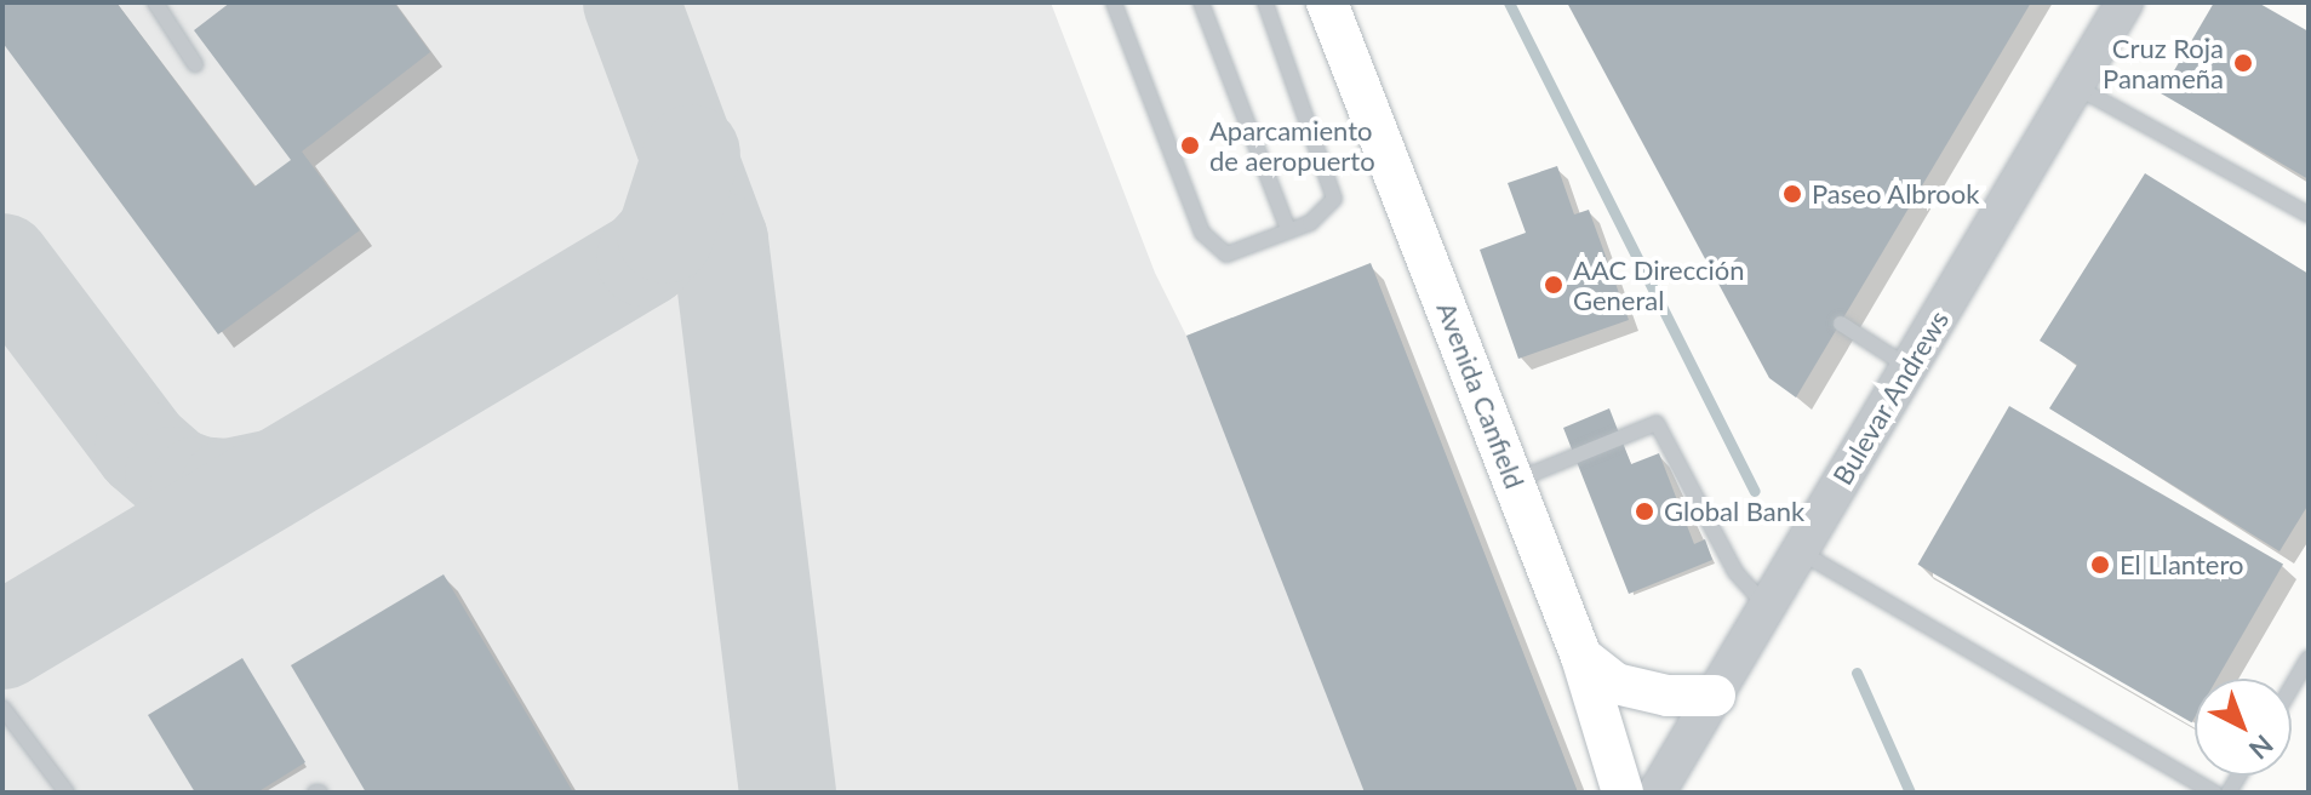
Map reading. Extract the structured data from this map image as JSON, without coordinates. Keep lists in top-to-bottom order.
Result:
{
  "streets": {
    "main road": ["Avenida Canfield"],
    "street": ["Bulevar Andrews"]
  },
  "places": [
    "Cruz Roja Panameña",
    "Aparcamiento de aeropuerto",
    "Paseo Albrook",
    "AAC Dirección General",
    "Global Bank",
    "El Llantero"
  ],
  "north": "bottom right"
}
